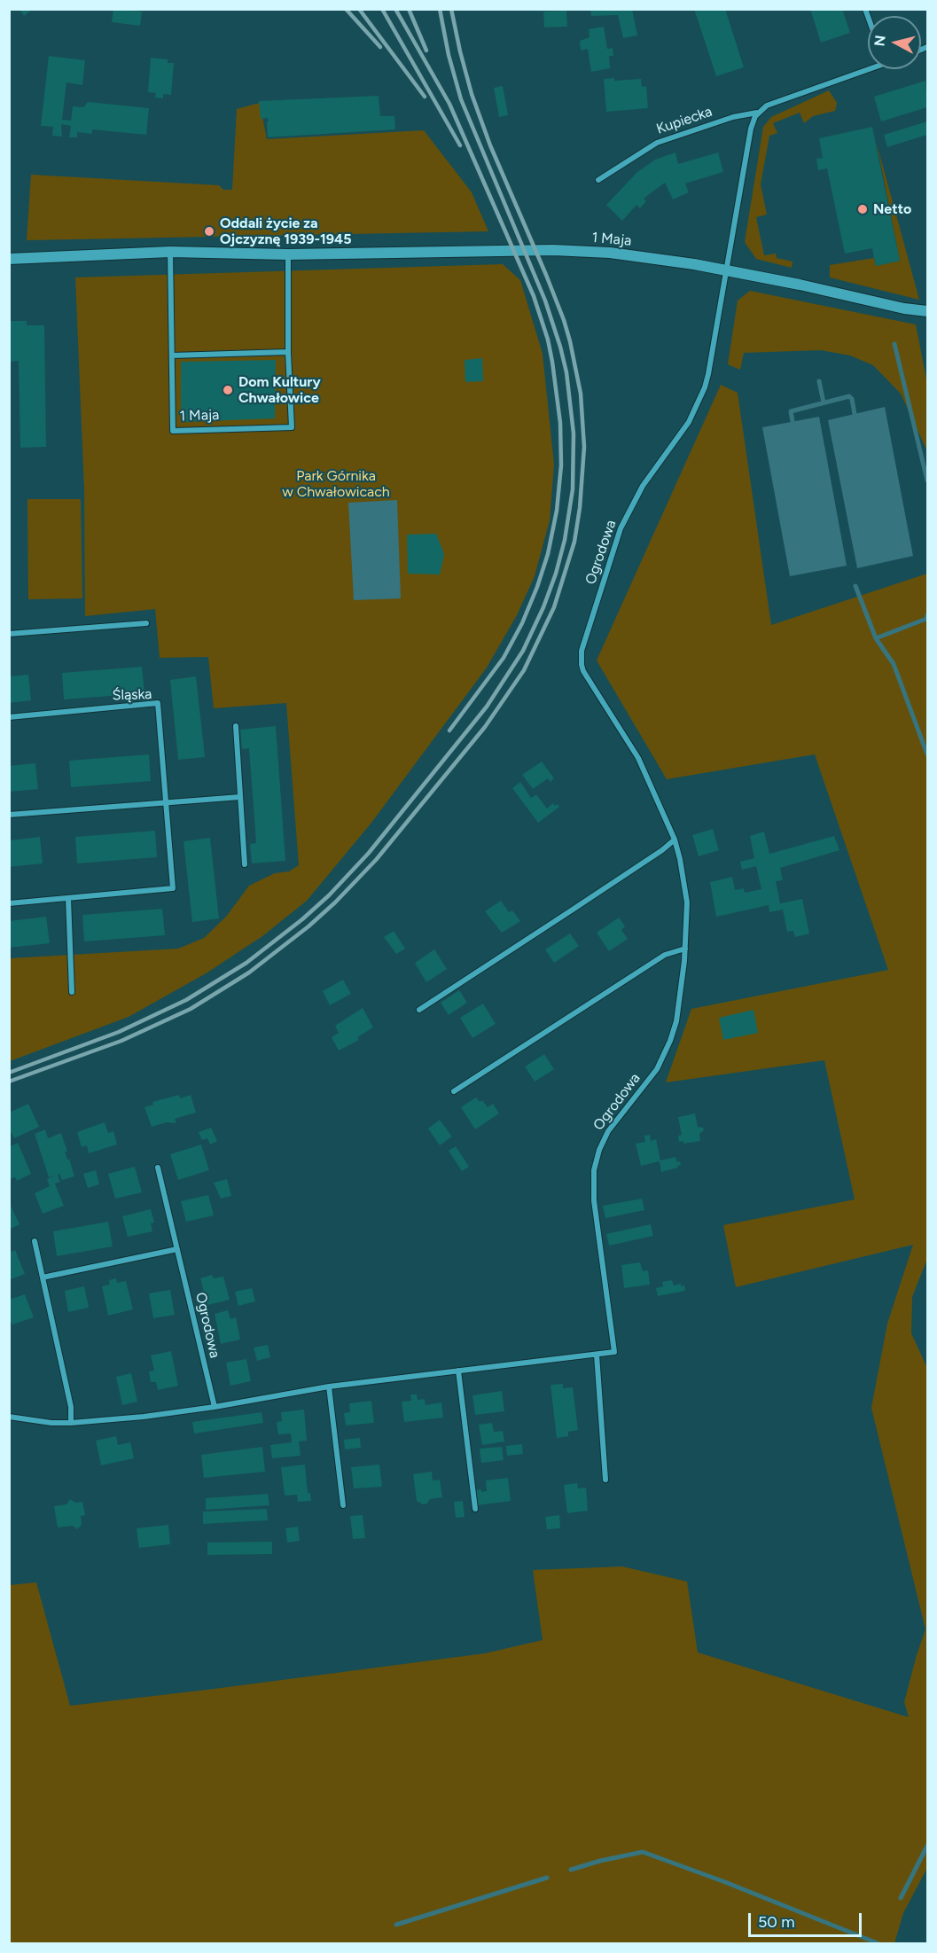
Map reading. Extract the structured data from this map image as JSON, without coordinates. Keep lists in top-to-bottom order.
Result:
{
  "streets": {
    "main road": ["1 Maja"],
    "street": ["Kupiecka", "Ogrodowa", "Śląska"]
  },
  "crossings": [
    ["1 Maja", "Ogrodowa"]
  ],
  "parks": ["Park Górnika w Chwałowicach"],
  "places": ["Netto", "Oddali życie za Ojczyznę 1939-1945", "Dom Kultury Chwałowice"],
  "scale_bar": "50 m",
  "north": "left"
}
